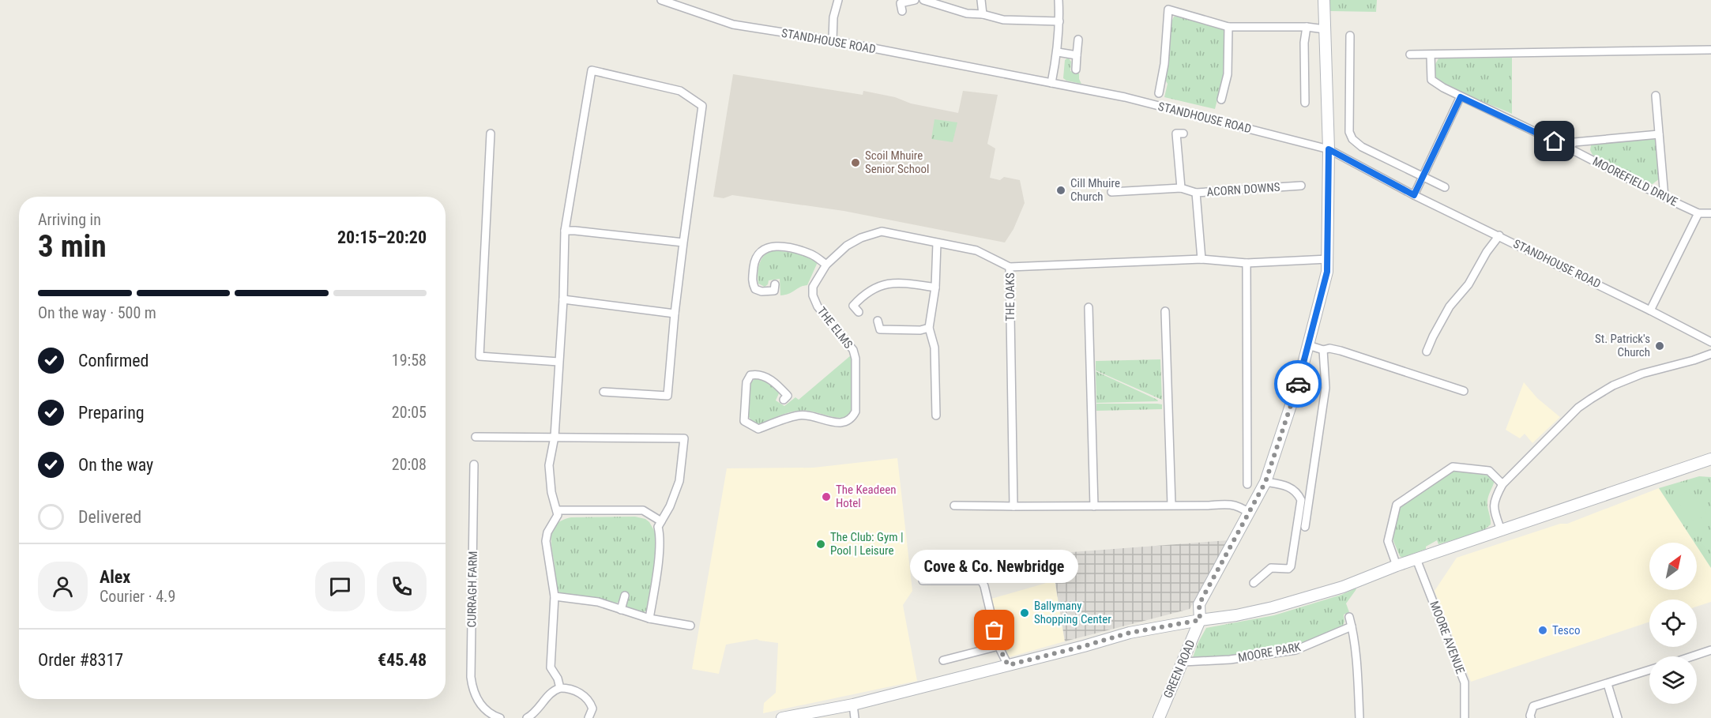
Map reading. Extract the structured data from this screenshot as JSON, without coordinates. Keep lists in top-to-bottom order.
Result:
{
  "streets": {
    "main road": ["GREEN ROAD"],
    "street": [
      "STANDHOUSE ROAD",
      "MOOREFIELD DRIVE",
      "ACORN DOWNS",
      "THE OAKS",
      "THE ELMS",
      "CURRAGH FARM",
      "MOORE AVENUE",
      "MOORE PARK"
    ]
  },
  "crossings": [
    ["STANDHOUSE ROAD", "GREEN ROAD"],
    ["ACORN DOWNS", "THE OAKS"],
    ["THE OAKS", "THE ELMS"],
    ["THE OAKS", "GREEN ROAD"],
    ["MOORE PARK", "GREEN ROAD"]
  ],
  "places": [
    "Scoil Mhuire Senior School",
    "Cill Mhuire Church",
    "St. Patrick's Church",
    "The Keadeen Hotel",
    "The Club: Gym | Pool | Leisure",
    "Ballymany Shopping Center",
    "Cove & Co. Newbridge",
    "Tesco"
  ],
  "north": "top right",
  "page": {
    "heading": ["3 min", "Arriving in", "20:15–20:20"],
    "panel": [
      "Alex",
      "Courier · 4.9",
      "Order #8317",
      "€45.48"
    ],
    "bar": "On the way · 500 m",
    "list": [
      ["Confirmed", "19:58"],
      ["Preparing", "20:05"],
      ["On the way", "20:08"],
      "Delivered"
    ],
    "bubble": "Cove & Co. Newbridge"
  }
}
